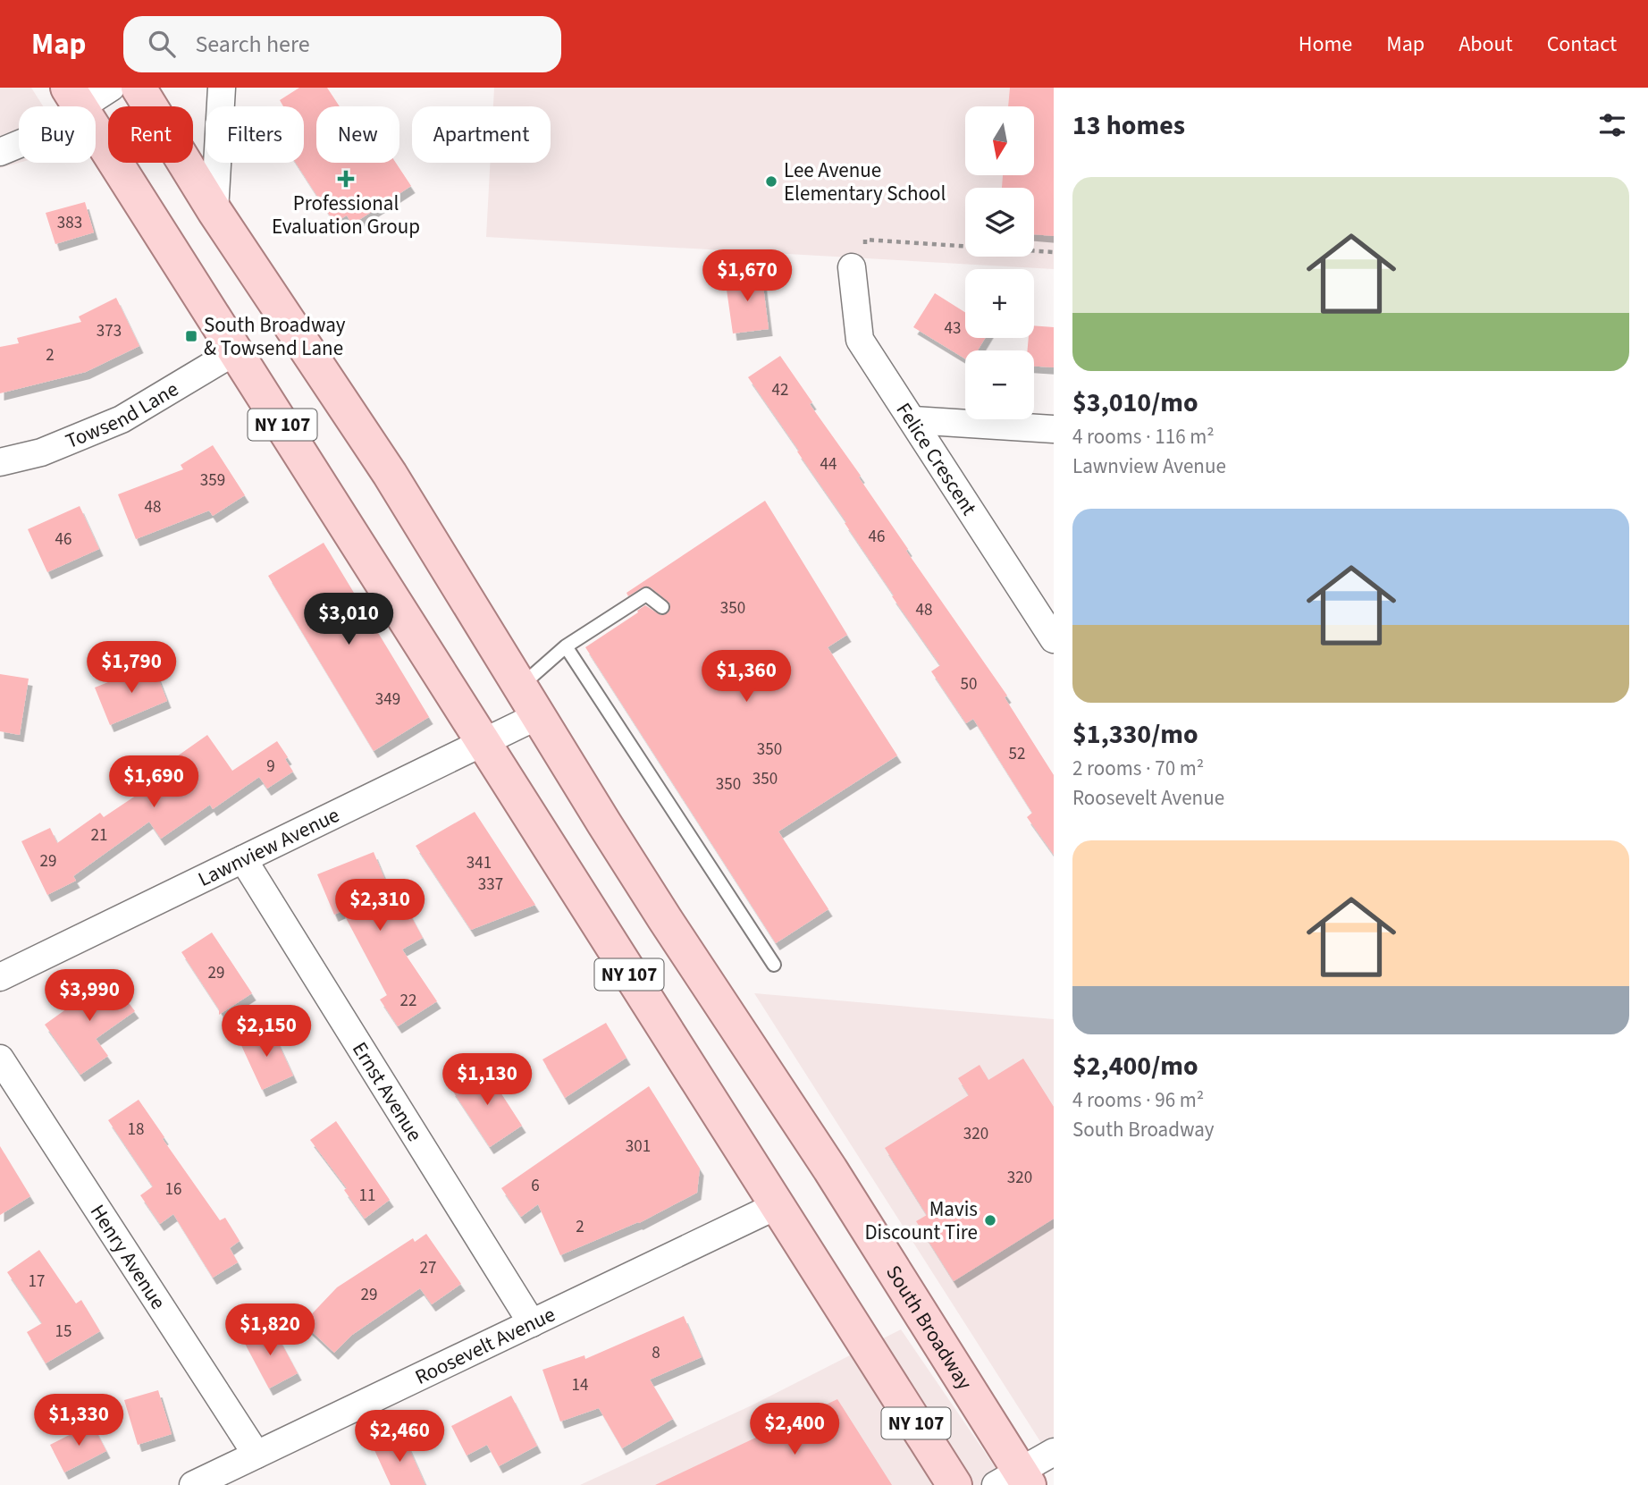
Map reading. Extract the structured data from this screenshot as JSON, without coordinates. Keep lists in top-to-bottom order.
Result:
{
  "streets": {
    "main road": ["NY 107", "South Broadway"],
    "street": [
      "Towsend Lane",
      "Felice Crescent",
      "Lawnview Avenue",
      "Ernst Avenue",
      "Henry Avenue",
      "Roosevelt Avenue"
    ]
  },
  "crossings": [
    ["Towsend Lane", "NY 107"],
    ["NY 107", "Lawnview Avenue"],
    ["NY 107", "South Broadway"],
    ["NY 107", "Roosevelt Avenue"],
    ["Lawnview Avenue", "Ernst Avenue"],
    ["Lawnview Avenue", "South Broadway"],
    ["Ernst Avenue", "Roosevelt Avenue"],
    ["Henry Avenue", "Roosevelt Avenue"]
  ],
  "places": {
    "health": ["Professional Evaluation Group"],
    "other": ["Lee Avenue Elementary School", "Mavis Discount Tire"],
    "transit": ["South Broadway & Towsend Lane"]
  },
  "house_numbers": [
    "383",
    "43",
    "373",
    "2",
    "42",
    "44",
    "359",
    "48",
    "46",
    "46",
    "350",
    "48",
    "50",
    "349",
    "350",
    "52",
    "9",
    "350",
    "350",
    "21",
    "29",
    "341",
    "337",
    "29",
    "22",
    "18",
    "320",
    "301",
    "320",
    "6",
    "16",
    "11",
    "2",
    "27",
    "17",
    "29",
    "15",
    "8",
    "14"
  ],
  "north": "bottom",
  "page": {
    "header": "Map",
    "search": "Search here",
    "nav": [
      "Home",
      "Map",
      "About",
      "Contact"
    ],
    "heading": "13 homes",
    "map_buttons": ["+", "−"],
    "chip": [
      "Buy",
      "Rent",
      "Filters",
      "New",
      "Apartment"
    ],
    "list": [
      {
        "name": "$3,010/mo",
        "note": "4 rooms · 116 m² · Lawnview Avenue"
      },
      {
        "name": "$1,330/mo",
        "note": "2 rooms · 70 m² · Roosevelt Avenue"
      },
      {
        "name": "$2,400/mo",
        "note": "4 rooms · 96 m² · South Broadway"
      }
    ],
    "price": [
      "$1,670",
      "$3,010",
      "$1,790",
      "$1,360",
      "$1,690",
      "$2,310",
      "$3,990",
      "$2,150",
      "$1,130",
      "$1,820",
      "$1,330",
      "$2,400",
      "$2,460"
    ]
  }
}
